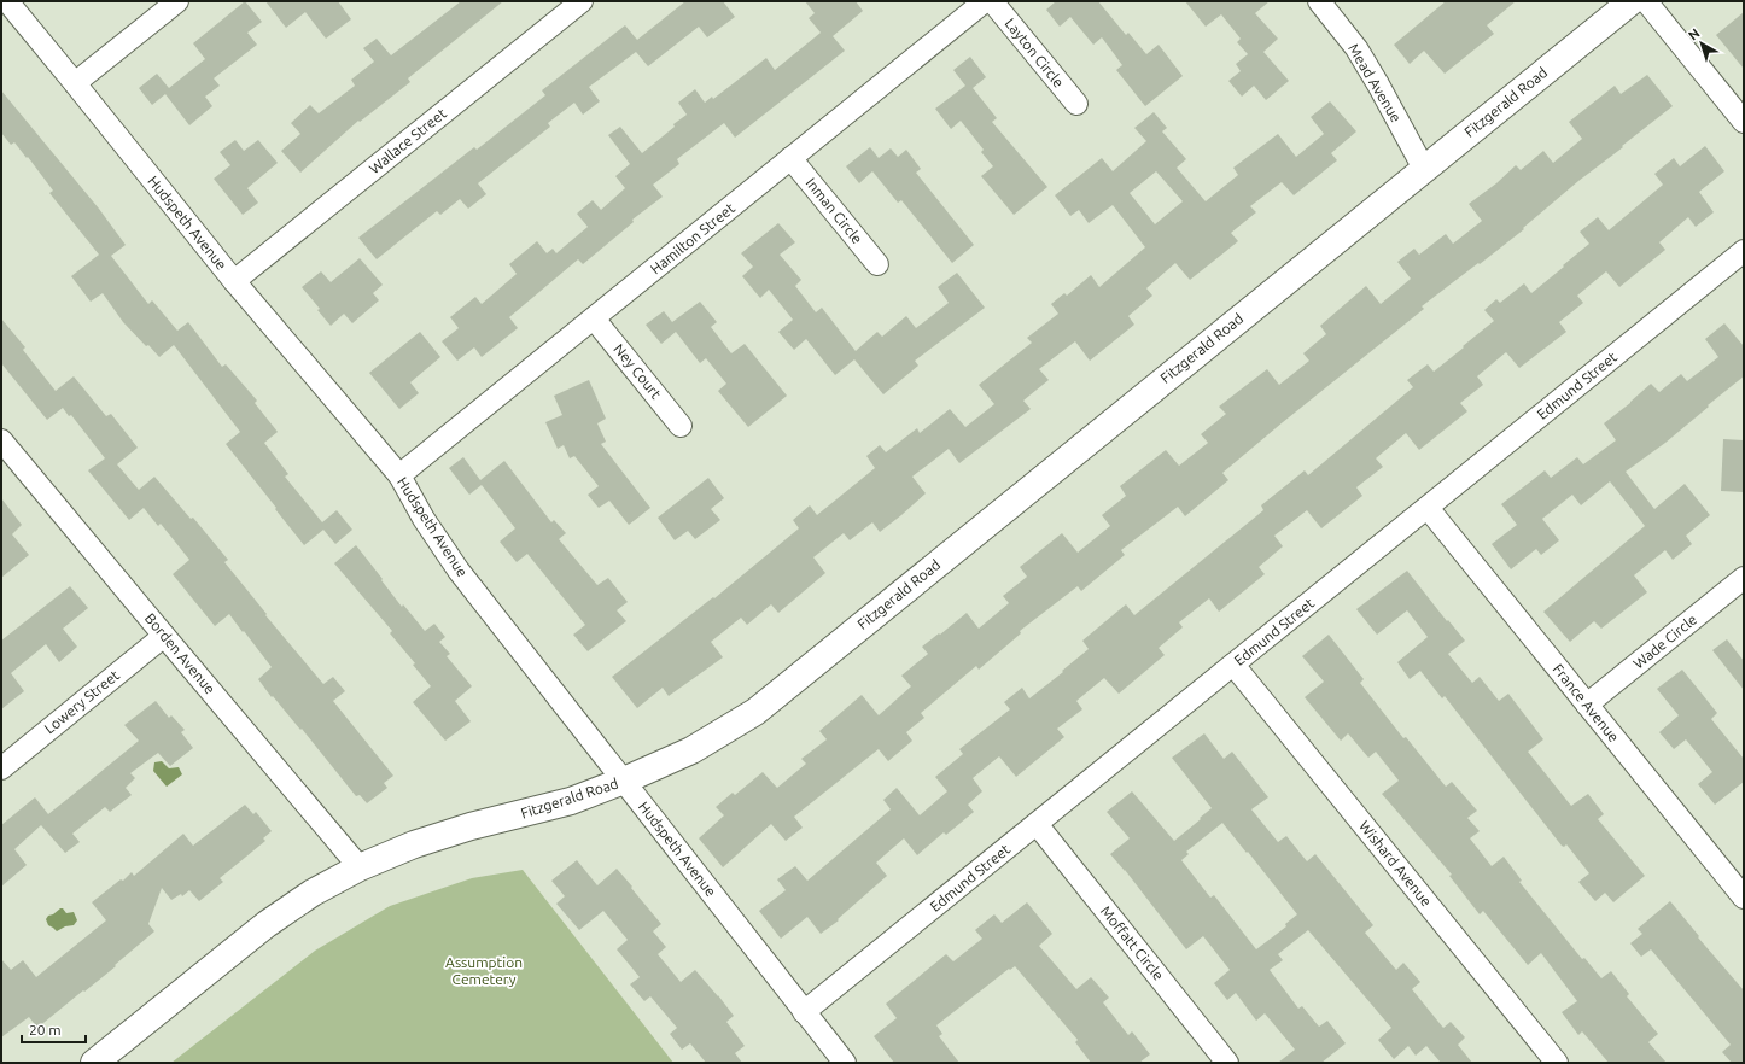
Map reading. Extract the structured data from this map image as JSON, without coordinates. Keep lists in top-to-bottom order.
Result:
{
  "streets": {
    "main road": ["Fitzgerald Road"],
    "street": [
      "Layton Circle",
      "Mead Avenue",
      "Wallace Street",
      "Inman Circle",
      "Hudspeth Avenue",
      "Hamilton Street",
      "Ney Court",
      "Edmund Street",
      "Wade Circle",
      "Borden Avenue",
      "Lowery Street",
      "France Avenue",
      "Wishard Avenue",
      "Moffatt Circle"
    ]
  },
  "crossings": [
    ["Mead Avenue", "Fitzgerald Road"],
    ["Fitzgerald Road", "Hudspeth Avenue"],
    ["Fitzgerald Road", "Borden Avenue"],
    ["Wallace Street", "Hudspeth Avenue"],
    ["Inman Circle", "Hamilton Street"],
    ["Hudspeth Avenue", "Hamilton Street"],
    ["Hudspeth Avenue", "Edmund Street"],
    ["Hamilton Street", "Ney Court"],
    ["Edmund Street", "France Avenue"],
    ["Edmund Street", "Wishard Avenue"],
    ["Edmund Street", "Moffatt Circle"],
    ["Wade Circle", "France Avenue"],
    ["Borden Avenue", "Lowery Street"]
  ],
  "parks": ["Assumption Cemetery"],
  "scale_bar": "20 m",
  "north": "top left"
}
